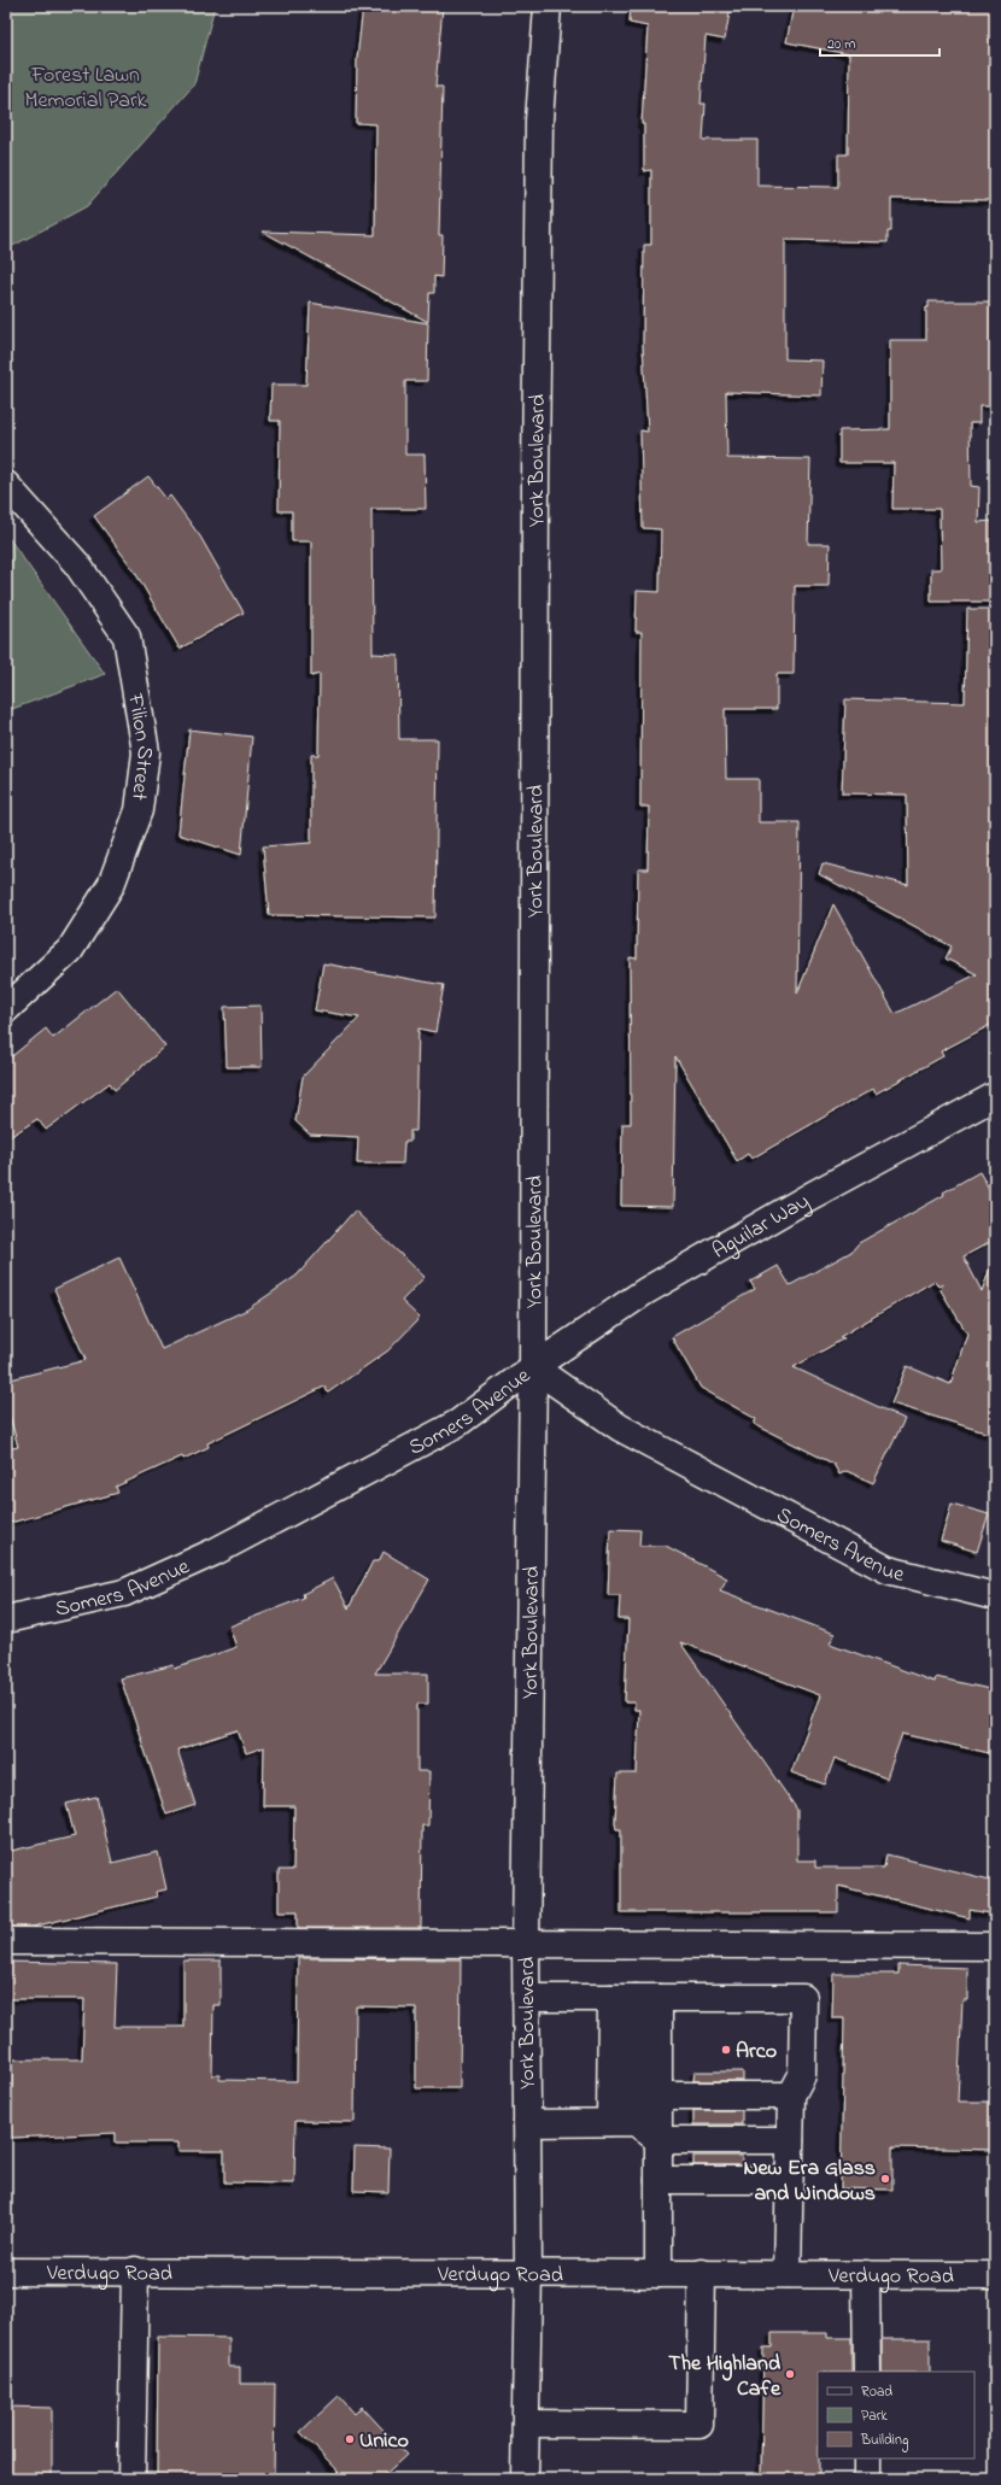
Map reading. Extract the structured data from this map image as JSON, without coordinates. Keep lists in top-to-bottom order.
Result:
{
  "streets": {
    "street": [
      "York Boulevard",
      "Filion Street",
      "Aguilar Way",
      "Somers Avenue",
      "Verdugo Road"
    ]
  },
  "crossings": [
    ["York Boulevard", "Aguilar Way"],
    ["York Boulevard", "Somers Avenue"],
    ["York Boulevard", "Verdugo Road"],
    ["Aguilar Way", "Somers Avenue"]
  ],
  "parks": ["Forest Lawn Memorial Park"],
  "places": [
    "Arco",
    "New Era Glass and Windows",
    "The Highland Cafe",
    "Unico"
  ],
  "legend": ["Road", "Park", "Building"],
  "scale_bar": "20 m"
}
